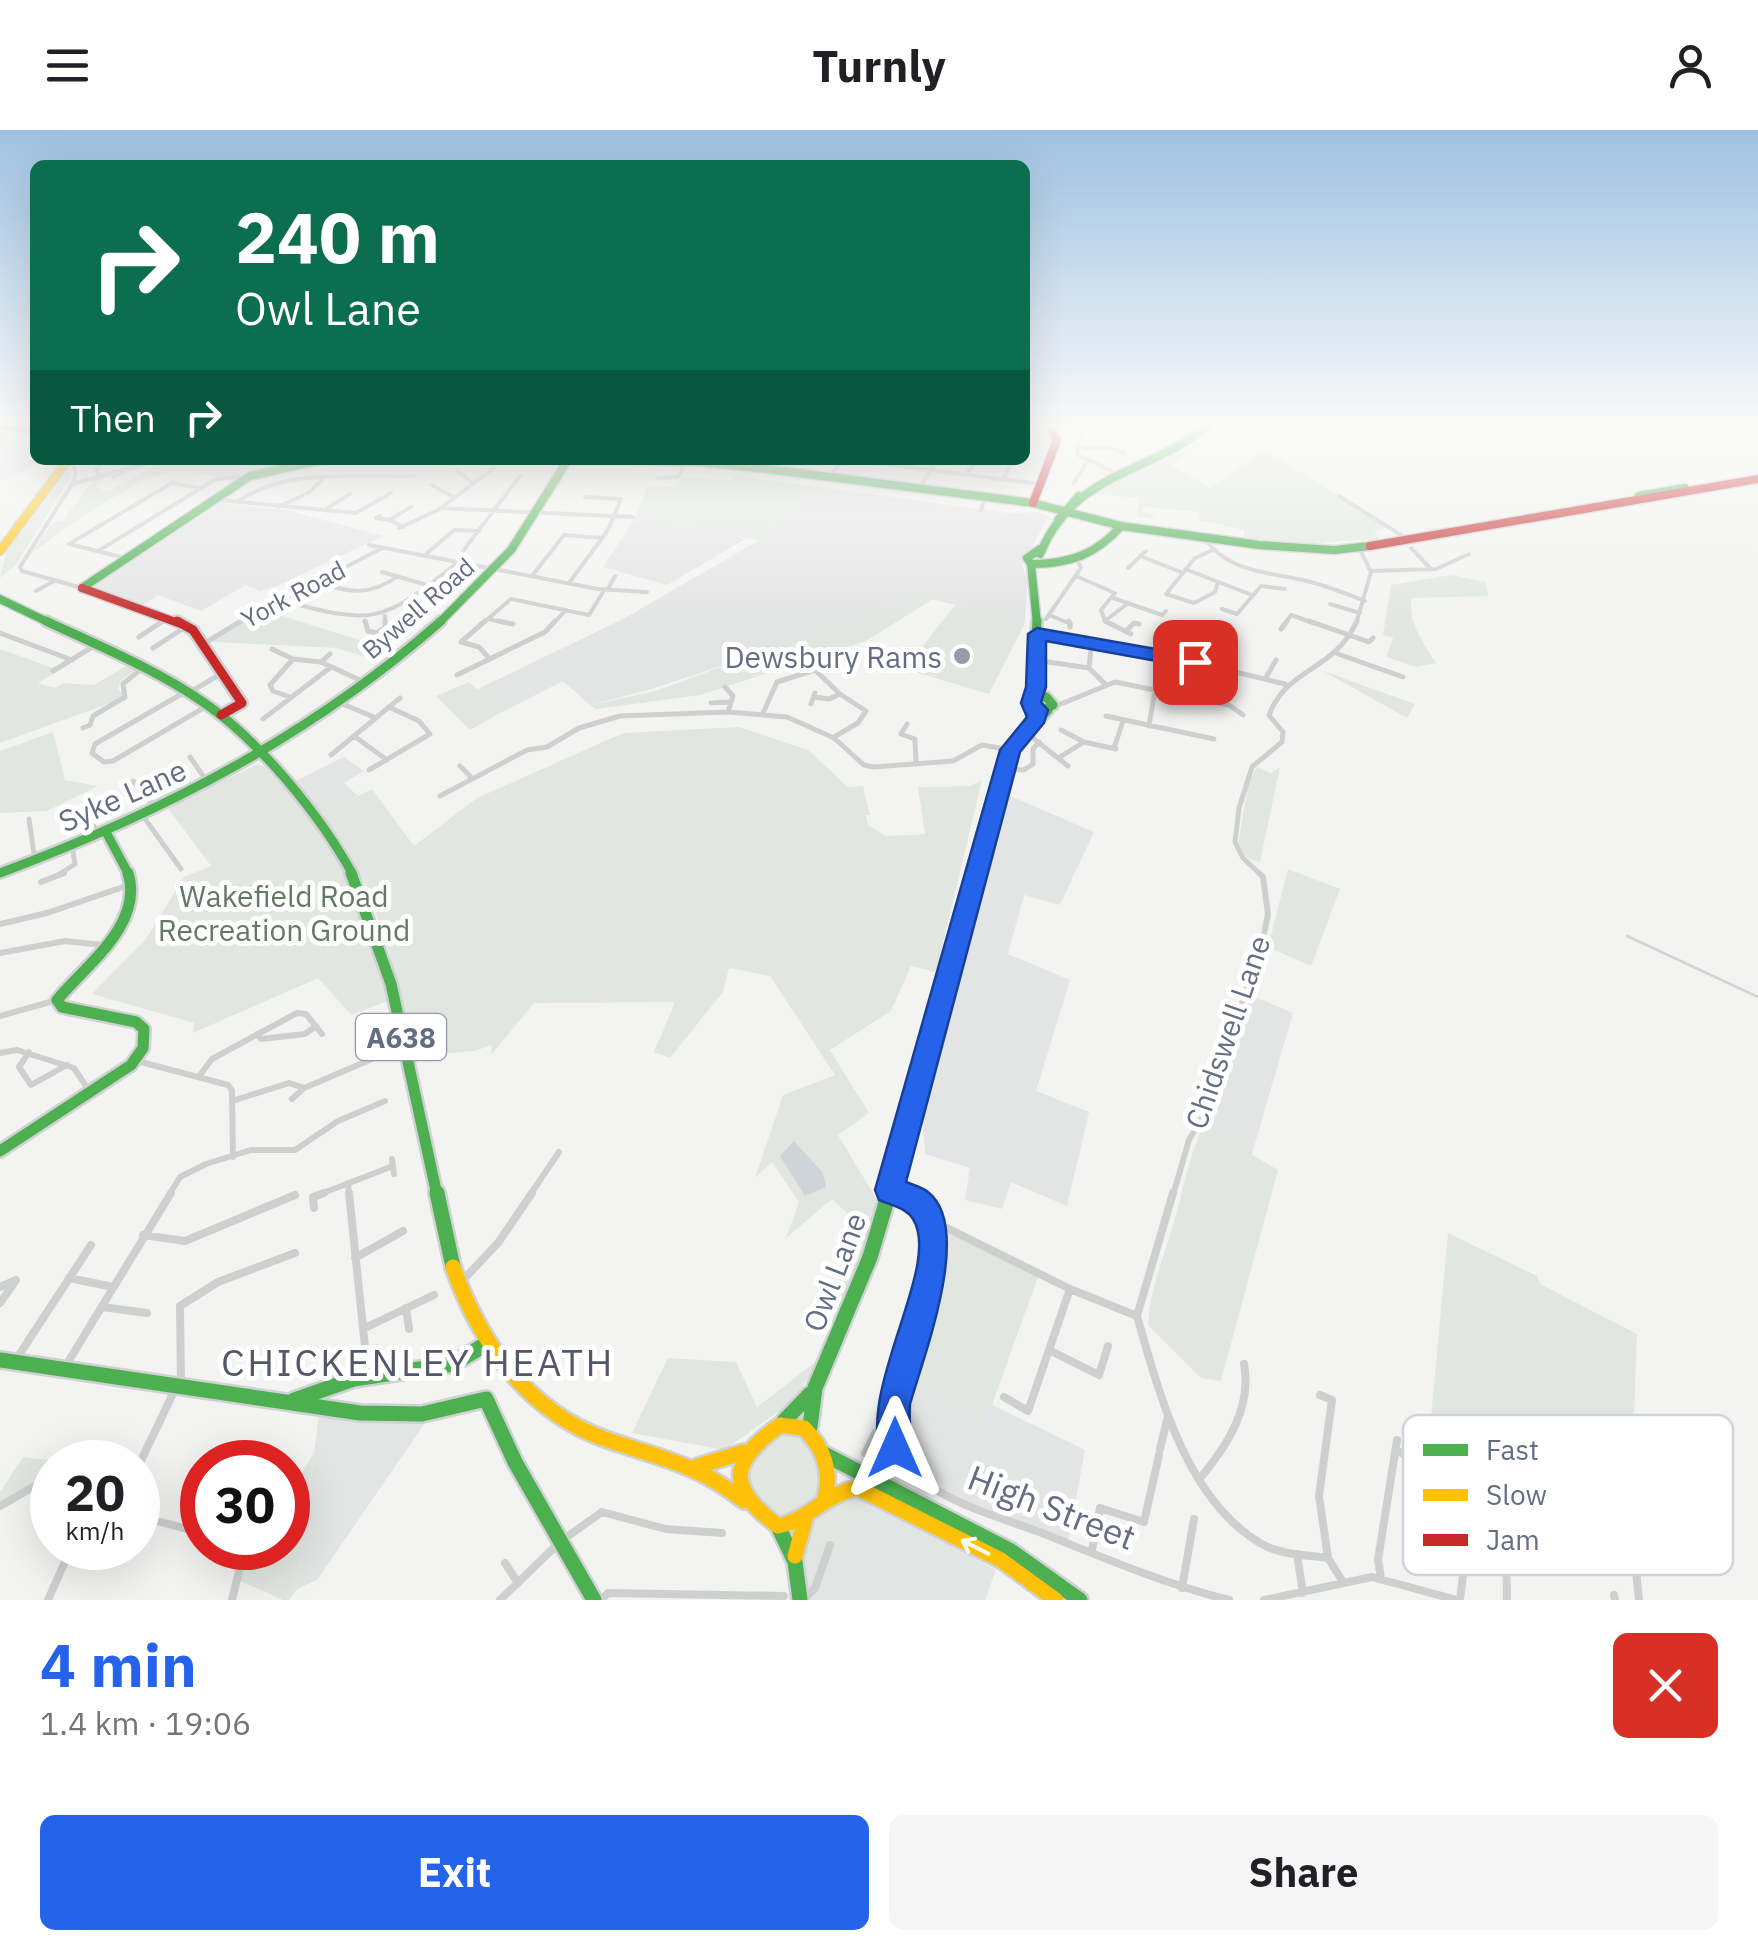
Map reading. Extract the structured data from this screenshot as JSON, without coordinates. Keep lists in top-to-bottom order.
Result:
{
  "streets": {
    "main road": [
      "Bywell Road",
      "Syke Lane",
      "A638",
      "Owl Lane"
    ],
    "street": ["York Road", "Chidswell Lane", "High Street"]
  },
  "crossings": [
    ["Bywell Road", "Syke Lane"],
    ["Bywell Road", "A638"],
    ["Syke Lane", "A638"],
    ["A638", "Owl Lane"]
  ],
  "districts": ["CHICKENLEY HEATH"],
  "parks": ["Wakefield Road Recreation Ground"],
  "places": ["Dewsbury Rams"],
  "legend": ["Fast", "Slow", "Jam"],
  "page": {
    "header": "Turnly",
    "turn": ["240 m", "Owl Lane"],
    "then": "Then",
    "speed": "20 km/h",
    "limit": "30",
    "heading": ["4 min", "1.4 km · 19:06"],
    "buttons": ["Exit", "Share"]
  }
}
